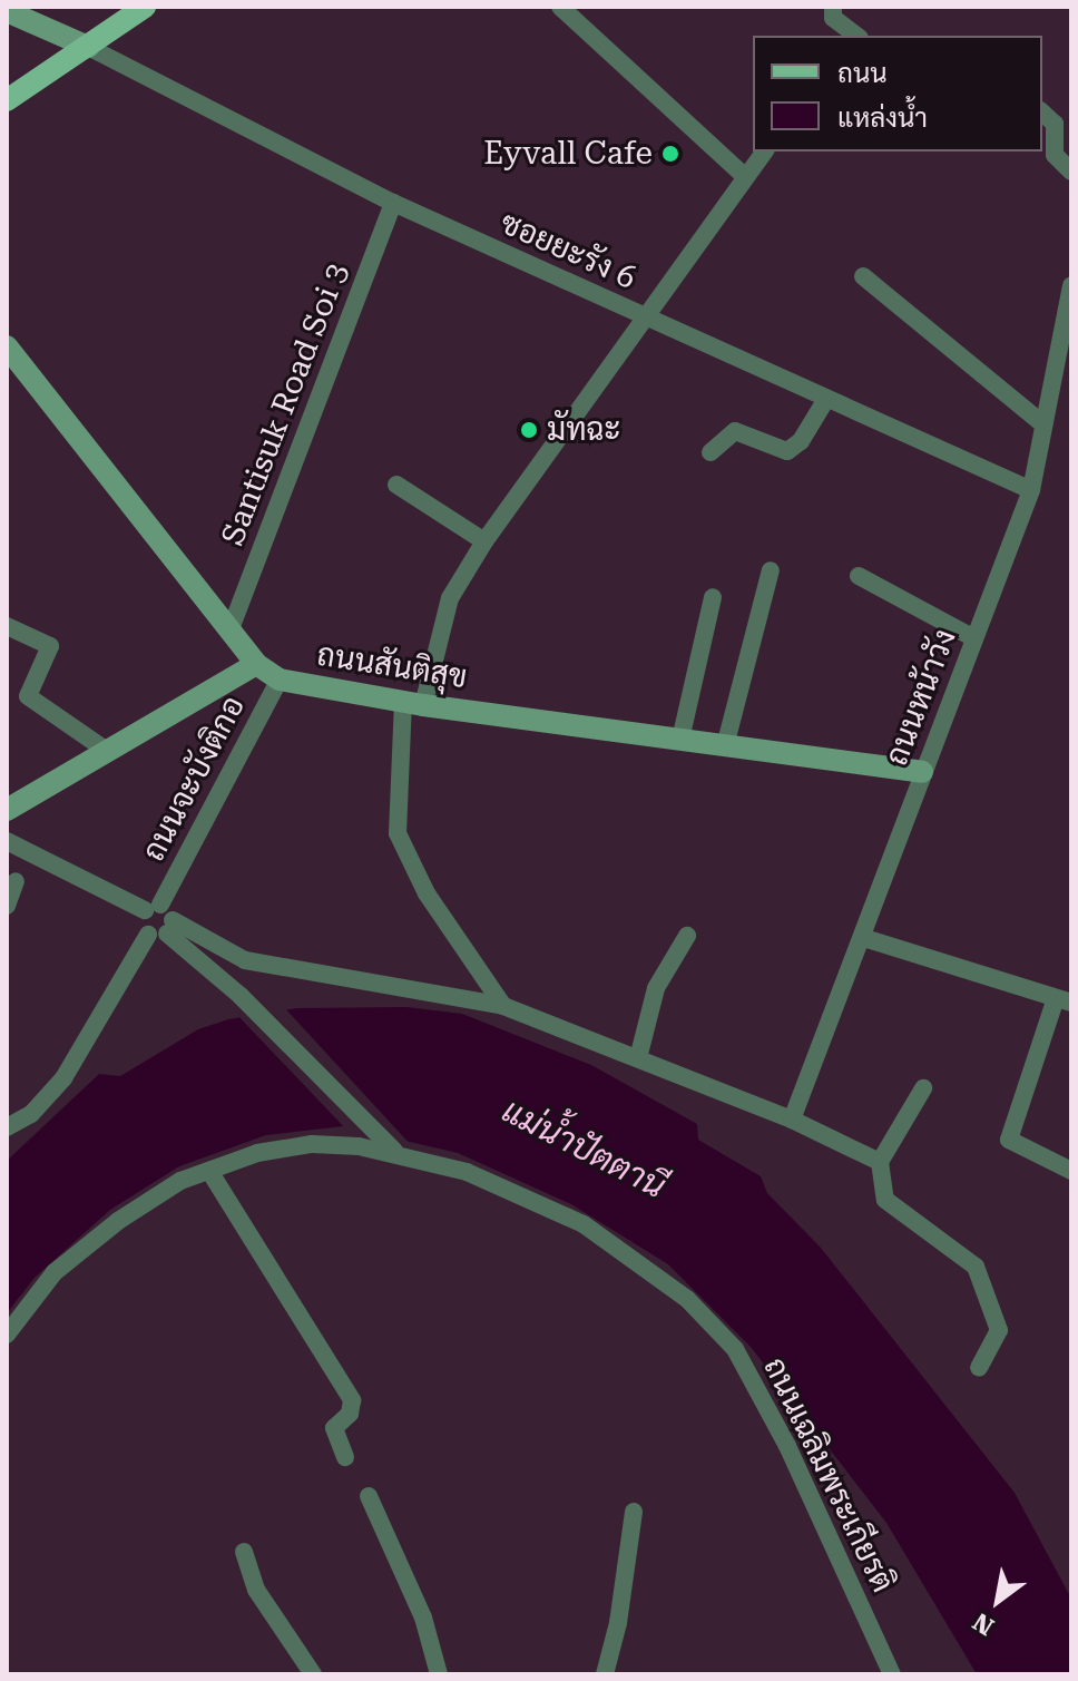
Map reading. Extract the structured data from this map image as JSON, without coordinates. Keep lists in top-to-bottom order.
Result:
{
  "streets": {
    "street": [
      "ซอยยะรัง 6",
      "Santisuk Road Soi 3",
      "ถนนสันติสุข",
      "ถนนหน้าวัง",
      "ถนนจะบังติกอ",
      "ถนนเฉลิมพระเกียรติ"
    ]
  },
  "crossings": [
    ["ซอยยะรัง 6", "Santisuk Road Soi 3"],
    ["ซอยยะรัง 6", "ถนนหน้าวัง"],
    ["Santisuk Road Soi 3", "ถนนสันติสุข"],
    ["ถนนสันติสุข", "ถนนหน้าวัง"],
    ["ถนนสันติสุข", "ถนนจะบังติกอ"]
  ],
  "water": ["แม่น้ำปัตตานี"],
  "places": ["Eyvall Cafe", "มัทฉะ"],
  "legend": ["ถนน", "แหล่งน้ำ"],
  "north": "bottom left"
}
